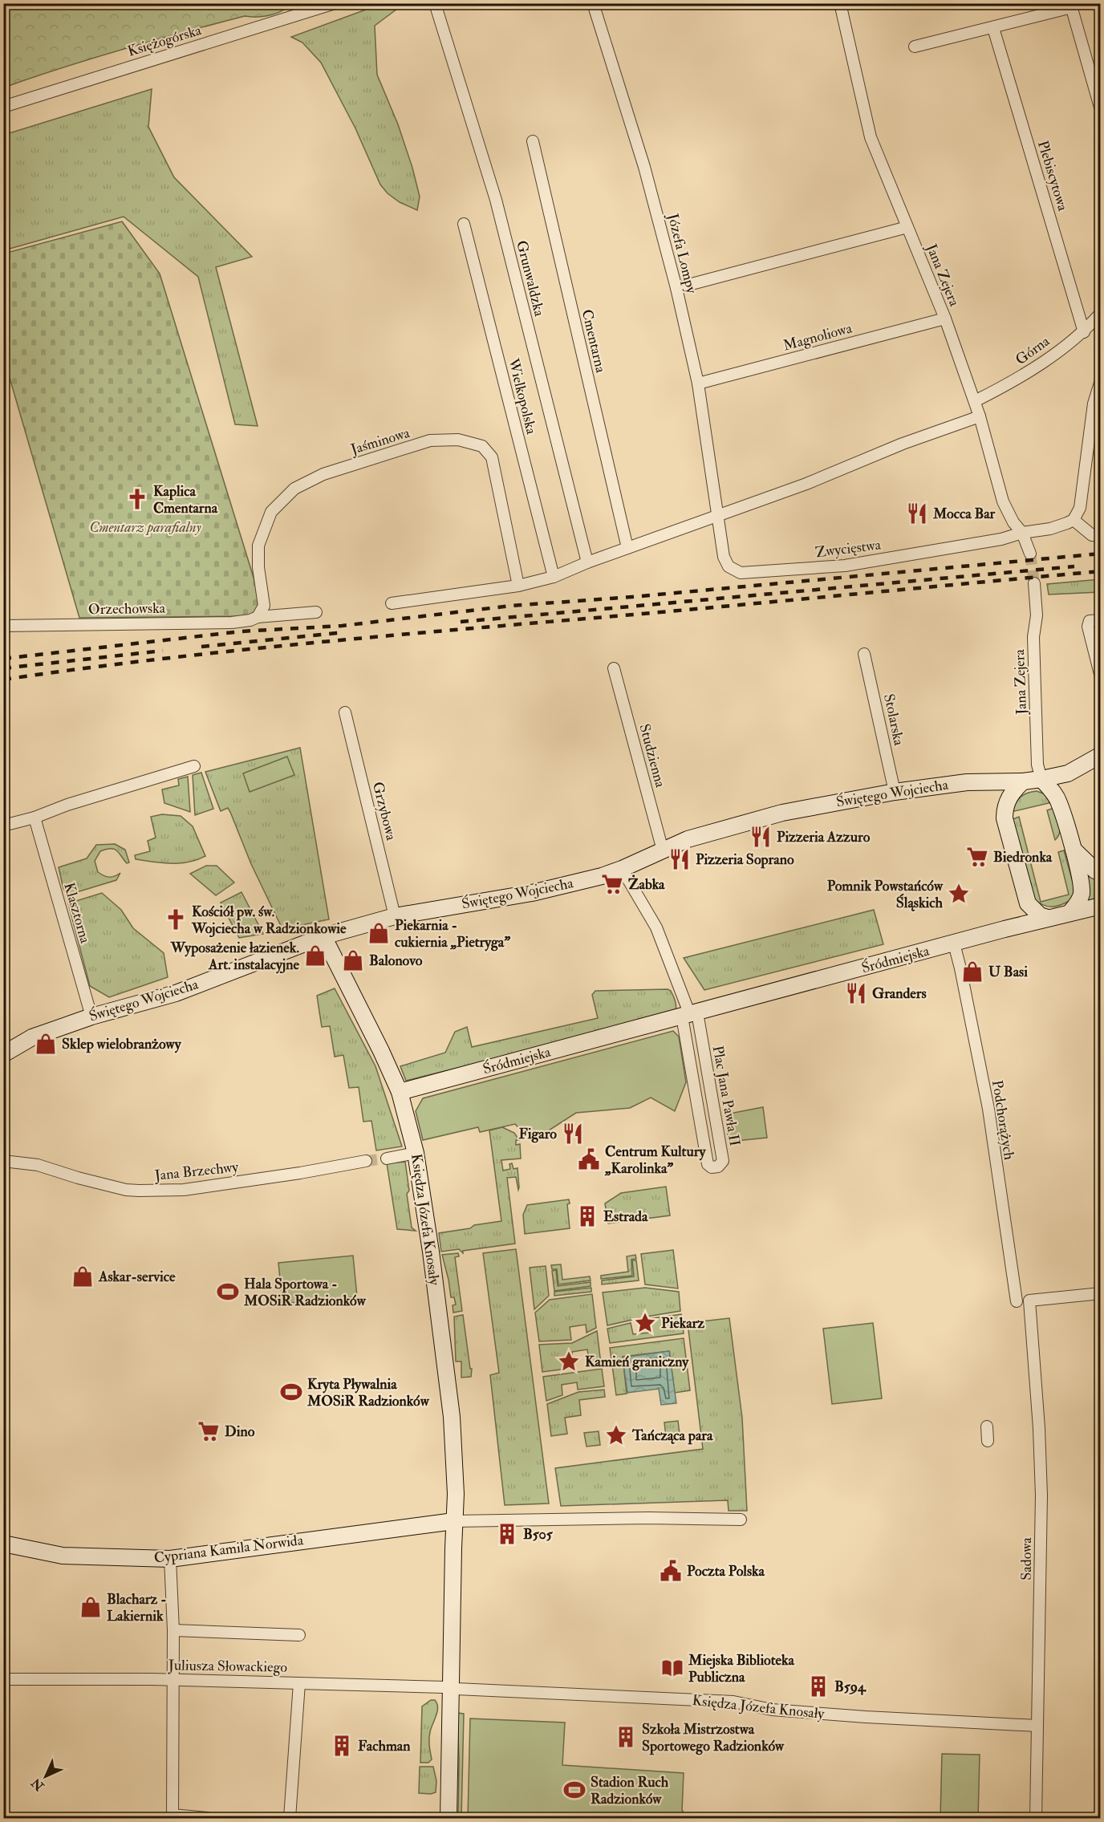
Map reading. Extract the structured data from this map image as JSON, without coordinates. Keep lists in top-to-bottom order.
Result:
{
  "streets": {
    "street": [
      "Księżogórska",
      "Plebiscytowa",
      "Józefa Lompy",
      "Jana Zejera",
      "Grunwaldzka",
      "Magnoliowa",
      "Cmentarna",
      "Górna",
      "Wielkopolska",
      "Jaśminowa",
      "Zwycięstwa",
      "Orzechowska",
      "Stolarska",
      "Studzienna",
      "Świętego Wojciecha",
      "Grzybowa",
      "Klasztorna",
      "Śródmiejska",
      "Plac Jana Pawła II",
      "Podchorążych",
      "Jana Brzechwy",
      "Księdza Józefa Knosały",
      "Cypriana Kamila Norwida",
      "Sadowa",
      "Juliusza Słowackiego"
    ]
  },
  "crossings": [
    ["Plebiscytowa", "Górna"],
    ["Józefa Lompy", "Magnoliowa"],
    ["Józefa Lompy", "Zwycięstwa"],
    ["Jana Zejera", "Magnoliowa"],
    ["Jana Zejera", "Górna"],
    ["Jana Zejera", "Zwycięstwa"],
    ["Jana Zejera", "Świętego Wojciecha"],
    ["Jaśminowa", "Orzechowska"],
    ["Stolarska", "Świętego Wojciecha"],
    ["Studzienna", "Świętego Wojciecha"],
    ["Świętego Wojciecha", "Grzybowa"],
    ["Świętego Wojciecha", "Klasztorna"],
    ["Świętego Wojciecha", "Księdza Józefa Knosały"],
    ["Śródmiejska", "Plac Jana Pawła II"],
    ["Śródmiejska", "Podchorążych"],
    ["Śródmiejska", "Księdza Józefa Knosały"],
    ["Księdza Józefa Knosały", "Cypriana Kamila Norwida"],
    ["Księdza Józefa Knosały", "Sadowa"],
    ["Księdza Józefa Knosały", "Juliusza Słowackiego"]
  ],
  "parks": ["Cmentarz parafialny"],
  "places": {
    "church": ["Kaplica Cmentarna", "Kościół pw. św. Wojciecha w Radzionkowie"],
    "restaurant": [
      "Mocca Bar",
      "Pizzeria Azzuro",
      "Pizzeria Soprano",
      "Granders",
      "Figaro"
    ],
    "supermarket": ["Biedronka", "Żabka", "Dino"],
    "place": [
      "Pomnik Powstańców Śląskich",
      "Piekarz",
      "Kamień graniczny",
      "Tańcząca para"
    ],
    "shop": [
      "Piekarnia - cukiernia „Pietryga”",
      "Wyposażenie łazienek. Art. instalacyjne",
      "Balonovo",
      "U Basi",
      "Sklep wielobranżowy",
      "Askar-service",
      "Blacharz - Lakiernik"
    ],
    "public building": ["Centrum Kultury „Karolinka”", "Poczta Polska"],
    "building": [
      "Estrada",
      "B505",
      "B594",
      "Szkoła Mistrzostwa Sportowego Radzionków",
      "Fachman"
    ],
    "sports": ["Hala Sportowa - MOSiR Radzionków", "Kryta Pływalnia MOSiR Radzionków", "Stadion Ruch Radzionków"],
    "library": ["Miejska Biblioteka Publiczna"]
  },
  "north": "bottom left"
}
